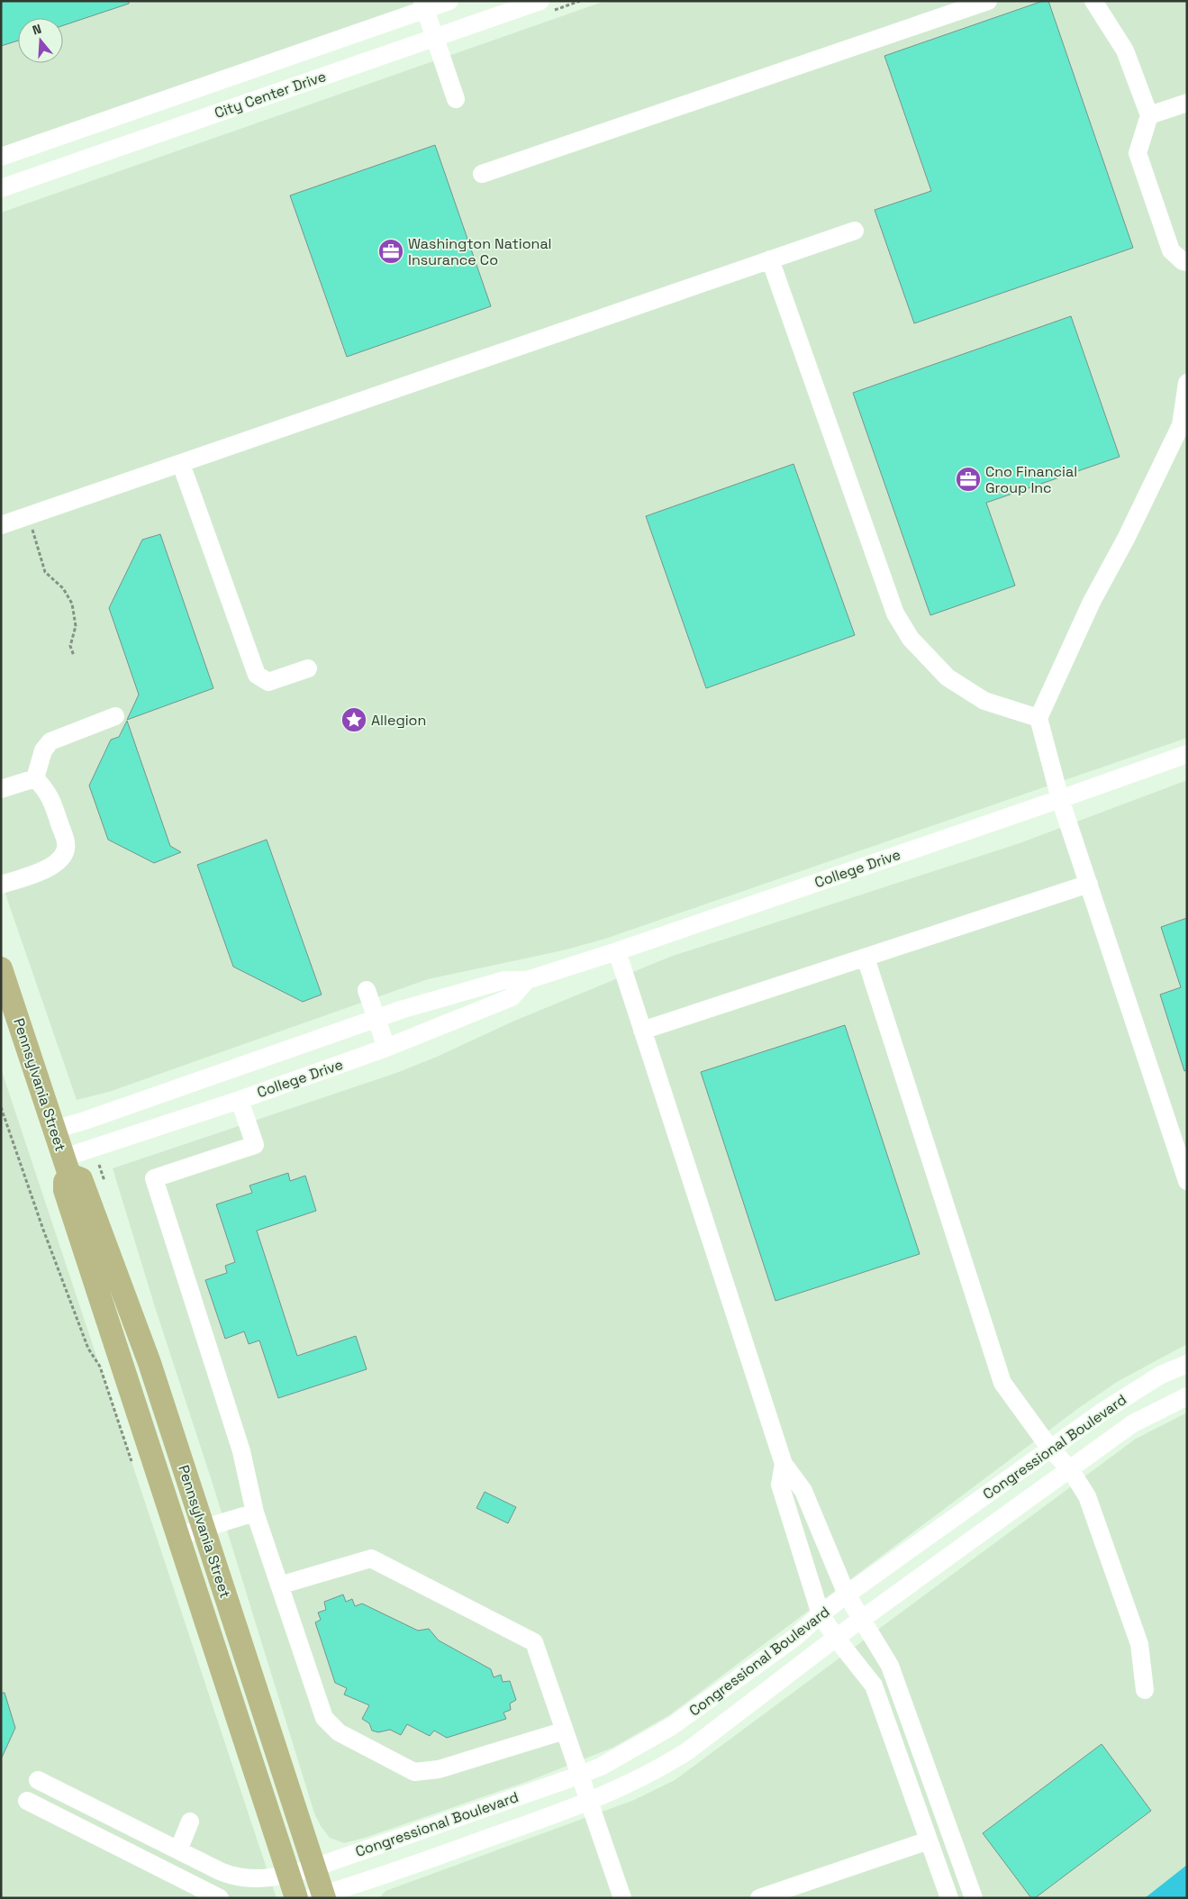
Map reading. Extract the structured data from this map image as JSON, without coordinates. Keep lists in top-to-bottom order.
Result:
{
  "streets": {
    "main road": ["Pennsylvania Street"],
    "street": ["City Center Drive", "College Drive", "Congressional Boulevard"]
  },
  "crossings": [
    ["College Drive", "Pennsylvania Street"],
    ["Pennsylvania Street", "Congressional Boulevard"]
  ],
  "places": {
    "office": ["Washington National Insurance Co", "Cno Financial Group Inc"],
    "place": ["Allegion"]
  },
  "north": "top"
}
